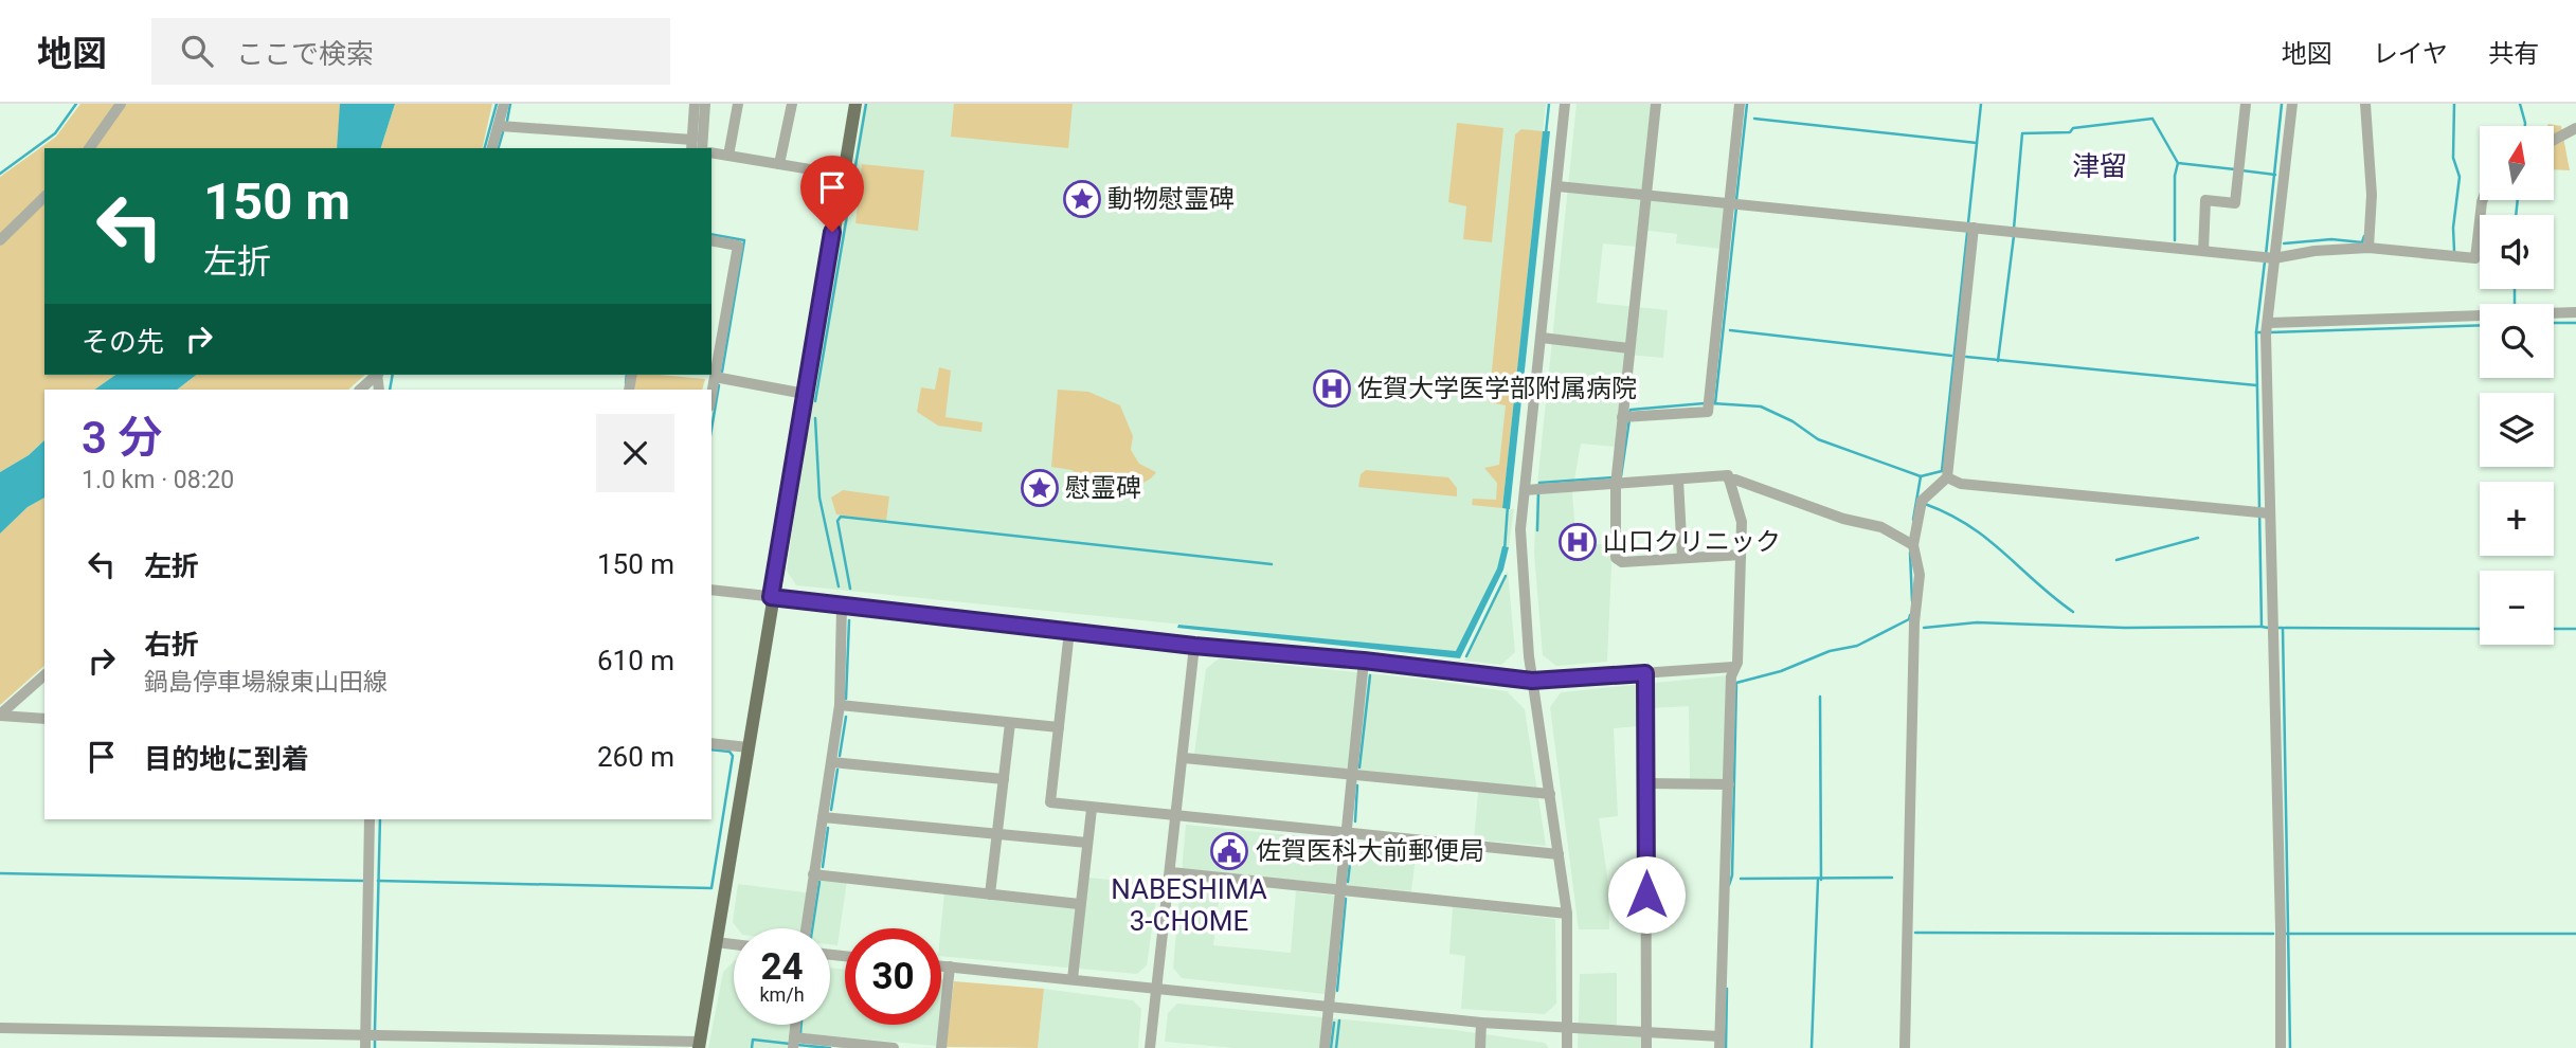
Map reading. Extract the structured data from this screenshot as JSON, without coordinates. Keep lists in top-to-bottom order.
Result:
{
  "districts": ["津留", "NABESHIMA 3-CHOME"],
  "places": {
    "place": ["動物慰霊碑", "慰霊碑"],
    "hospital": ["佐賀大学医学部附属病院", "山口クリニック"],
    "public building": ["佐賀医科大前郵便局"]
  },
  "north": "top",
  "page": {
    "header": "地図",
    "search": "ここで検索",
    "nav": ["地図", "レイヤ", "共有"],
    "map_buttons": ["+", "−"],
    "turn": ["150 m", "左折"],
    "then": "その先",
    "heading": ["3 分", "1.0 km · 08:20"],
    "list": [
      {
        "name": "左折",
        "value": "150 m"
      },
      {
        "name": "右折",
        "note": "鍋島停車場線東山田線",
        "value": "610 m"
      },
      {
        "name": "目的地に到着",
        "value": "260 m"
      }
    ],
    "speed": "24 km/h",
    "limit": "30"
  }
}
